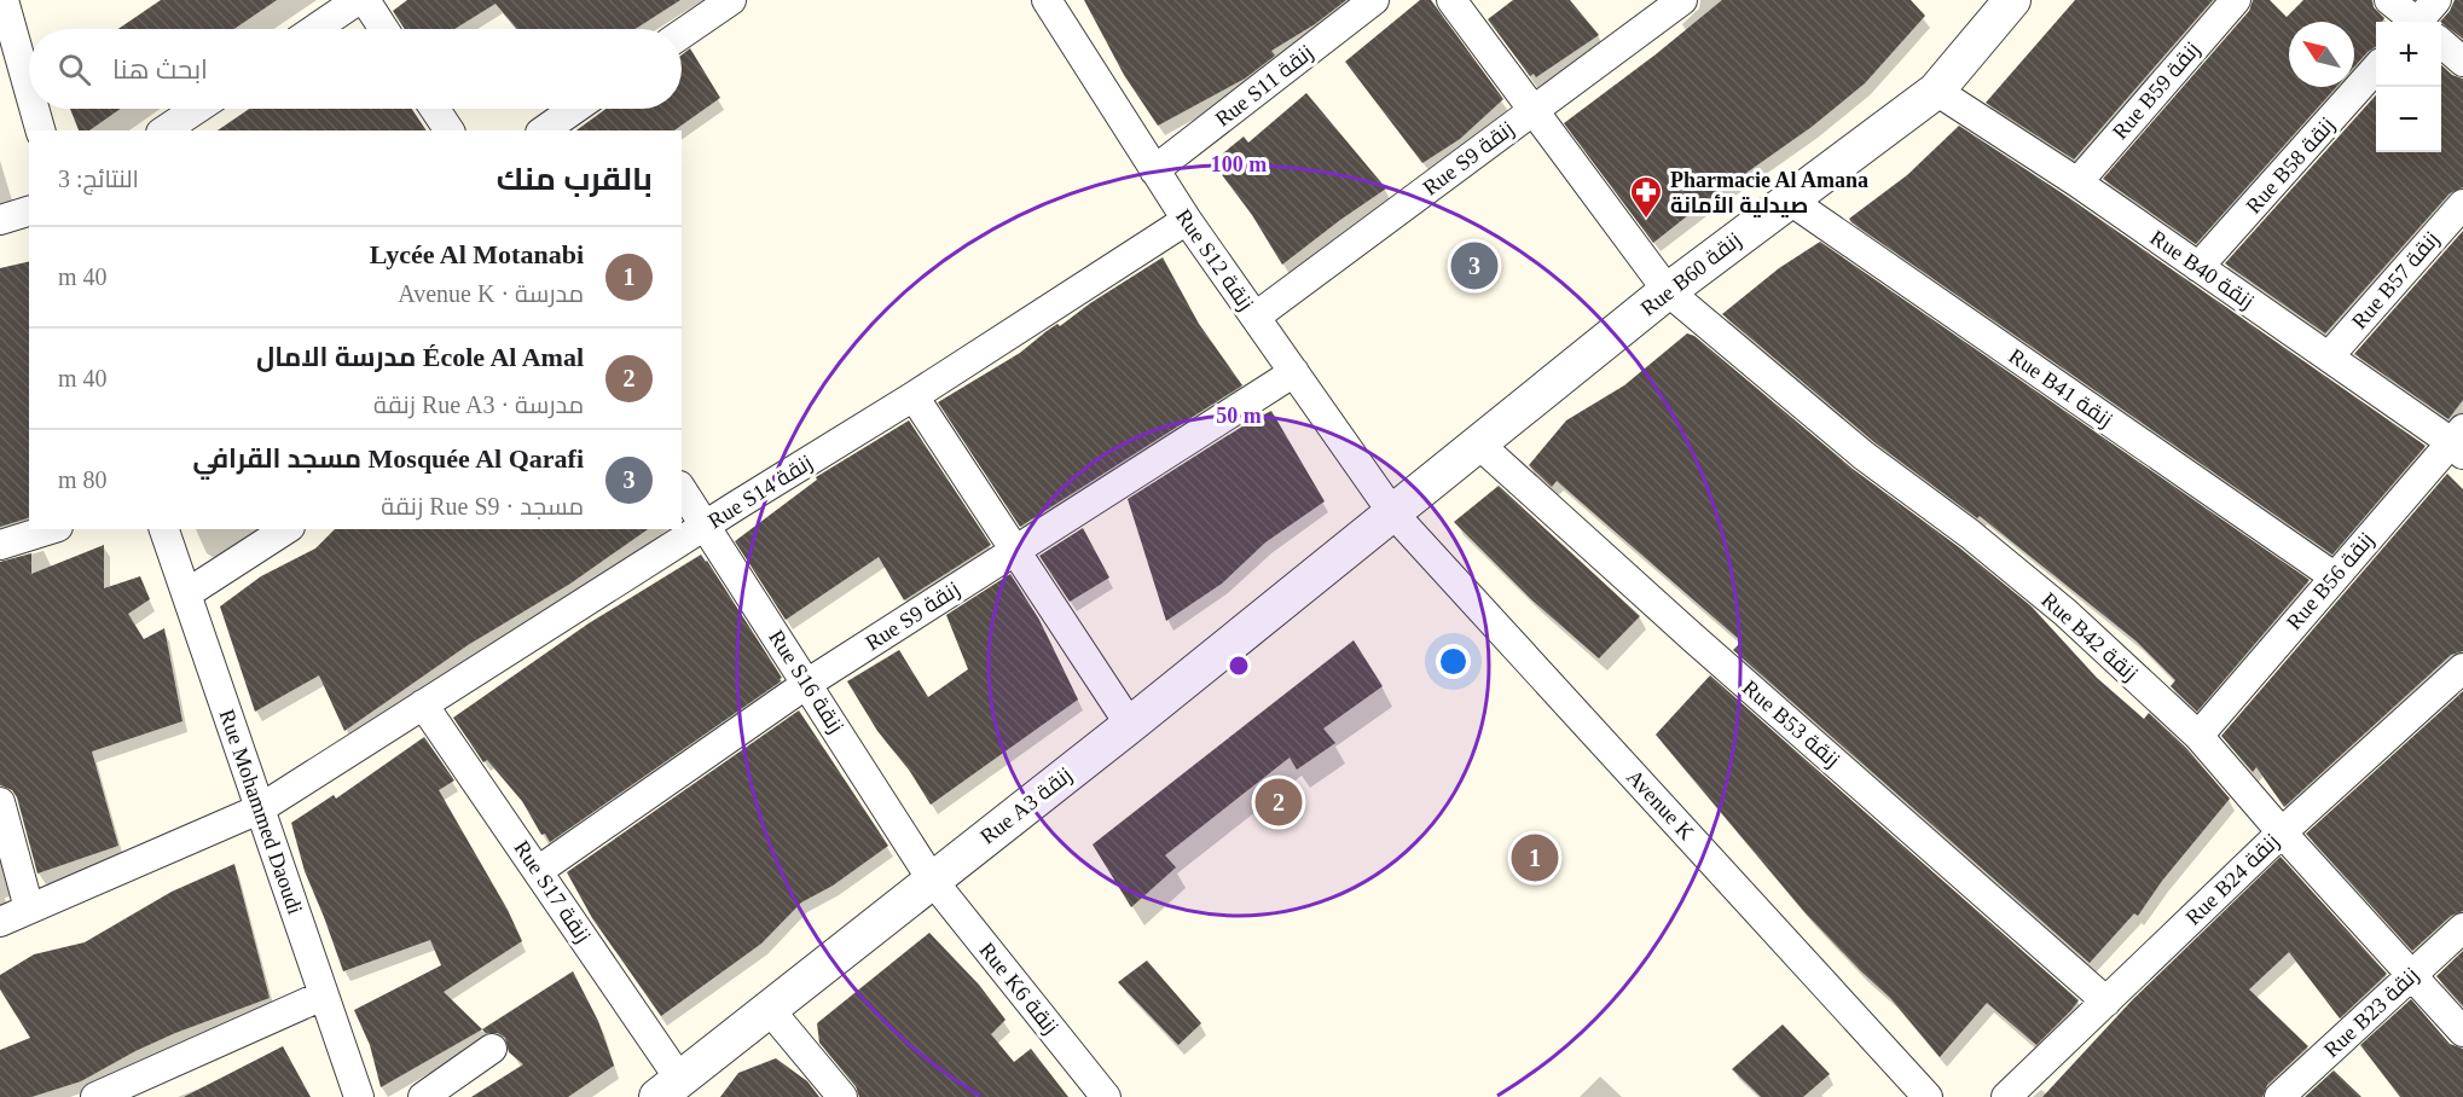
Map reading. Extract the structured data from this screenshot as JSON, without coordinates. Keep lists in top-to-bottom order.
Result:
{
  "streets": {
    "street": [
      "Rue S11 زنقة",
      "Rue B59 زنقة",
      "Rue S9 زنقة",
      "Rue B58 زنقة",
      "Rue S12 زنقة",
      "Rue B40 زنقة",
      "Rue B60 زنقة",
      "Rue B57 زنقة",
      "Rue B41 زنقة",
      "Rue S14 زنقة",
      "Rue B56 زنقة",
      "Rue B42 زنقة",
      "Rue S16 زنقة",
      "Rue B53 زنقة",
      "Avenue K",
      "Rue A3 زنقة",
      "Rue Mohammed Daoudi",
      "Rue B24 زنقة",
      "Rue S17 زنقة",
      "Rue K6 زنقة",
      "Rue B23 زنقة"
    ]
  },
  "crossings": [
    ["Rue S11 زنقة", "Rue S12 زنقة"],
    ["Rue B59 زنقة", "Rue B40 زنقة"],
    ["Rue S9 زنقة", "Rue S12 زنقة"],
    ["Rue S9 زنقة", "Rue B42 زنقة"],
    ["Rue S9 زنقة", "Rue S16 زنقة"],
    ["Rue S9 زنقة", "Rue S17 زنقة"],
    ["Rue B58 زنقة", "Rue B40 زنقة"],
    ["Rue S12 زنقة", "Rue B60 زنقة"],
    ["Rue S12 زنقة", "Rue S14 زنقة"],
    ["Rue S12 زنقة", "Avenue K"],
    ["Rue S12 زنقة", "Rue A3 زنقة"],
    ["Rue B40 زنقة", "Rue B60 زنقة"],
    ["Rue B40 زنقة", "Rue B57 زنقة"],
    ["Rue B40 زنقة", "Rue B56 زنقة"],
    ["Rue B60 زنقة", "Rue B41 زنقة"],
    ["Rue B60 زنقة", "Rue B42 زنقة"],
    ["Rue B60 زنقة", "Rue B53 زنقة"],
    ["Rue B60 زنقة", "Avenue K"],
    ["Rue B60 زنقة", "Rue A3 زنقة"],
    ["Rue B41 زنقة", "Rue B56 زنقة"],
    ["Rue S14 زنقة", "Rue S16 زنقة"],
    ["Rue S14 زنقة", "Rue Mohammed Daoudi"],
    ["Rue S14 زنقة", "Rue S17 زنقة"],
    ["Rue B56 زنقة", "Rue B42 زنقة"],
    ["Rue B42 زنقة", "Rue B24 زنقة"],
    ["Rue B42 زنقة", "Rue B23 زنقة"],
    ["Rue S16 زنقة", "Rue A3 زنقة"],
    ["Rue S16 زنقة", "Rue K6 زنقة"],
    ["Rue B53 زنقة", "Rue B24 زنقة"],
    ["Avenue K", "Rue A3 زنقة"],
    ["Rue A3 زنقة", "Rue S17 زنقة"],
    ["Rue A3 زنقة", "Rue K6 زنقة"]
  ],
  "places": {
    "pharmacy": ["Pharmacie Al Amana صيدلية الأمانة"]
  },
  "north": "top left",
  "page": {
    "map_buttons": ["+", "−"],
    "search": "ابحث هنا",
    "heading": ["بالقرب منك", "النتائج: 3"],
    "list": [
      {
        "mark": "1",
        "name": "Lycée Al Motanabi",
        "note": "مدرسة · Avenue K",
        "value": "40 m"
      },
      {
        "mark": "2",
        "name": "École Al Amal مدرسة الامال",
        "note": "مدرسة · Rue A3 زنقة",
        "value": "40 m"
      },
      {
        "mark": "3",
        "name": "Mosquée Al Qarafi مسجد القرافي",
        "note": "مسجد · Rue S9 زنقة",
        "value": "80 m"
      }
    ],
    "pins": ["3", "2", "1"]
  },
  "rings": ["100 m", "50 m"]
}
